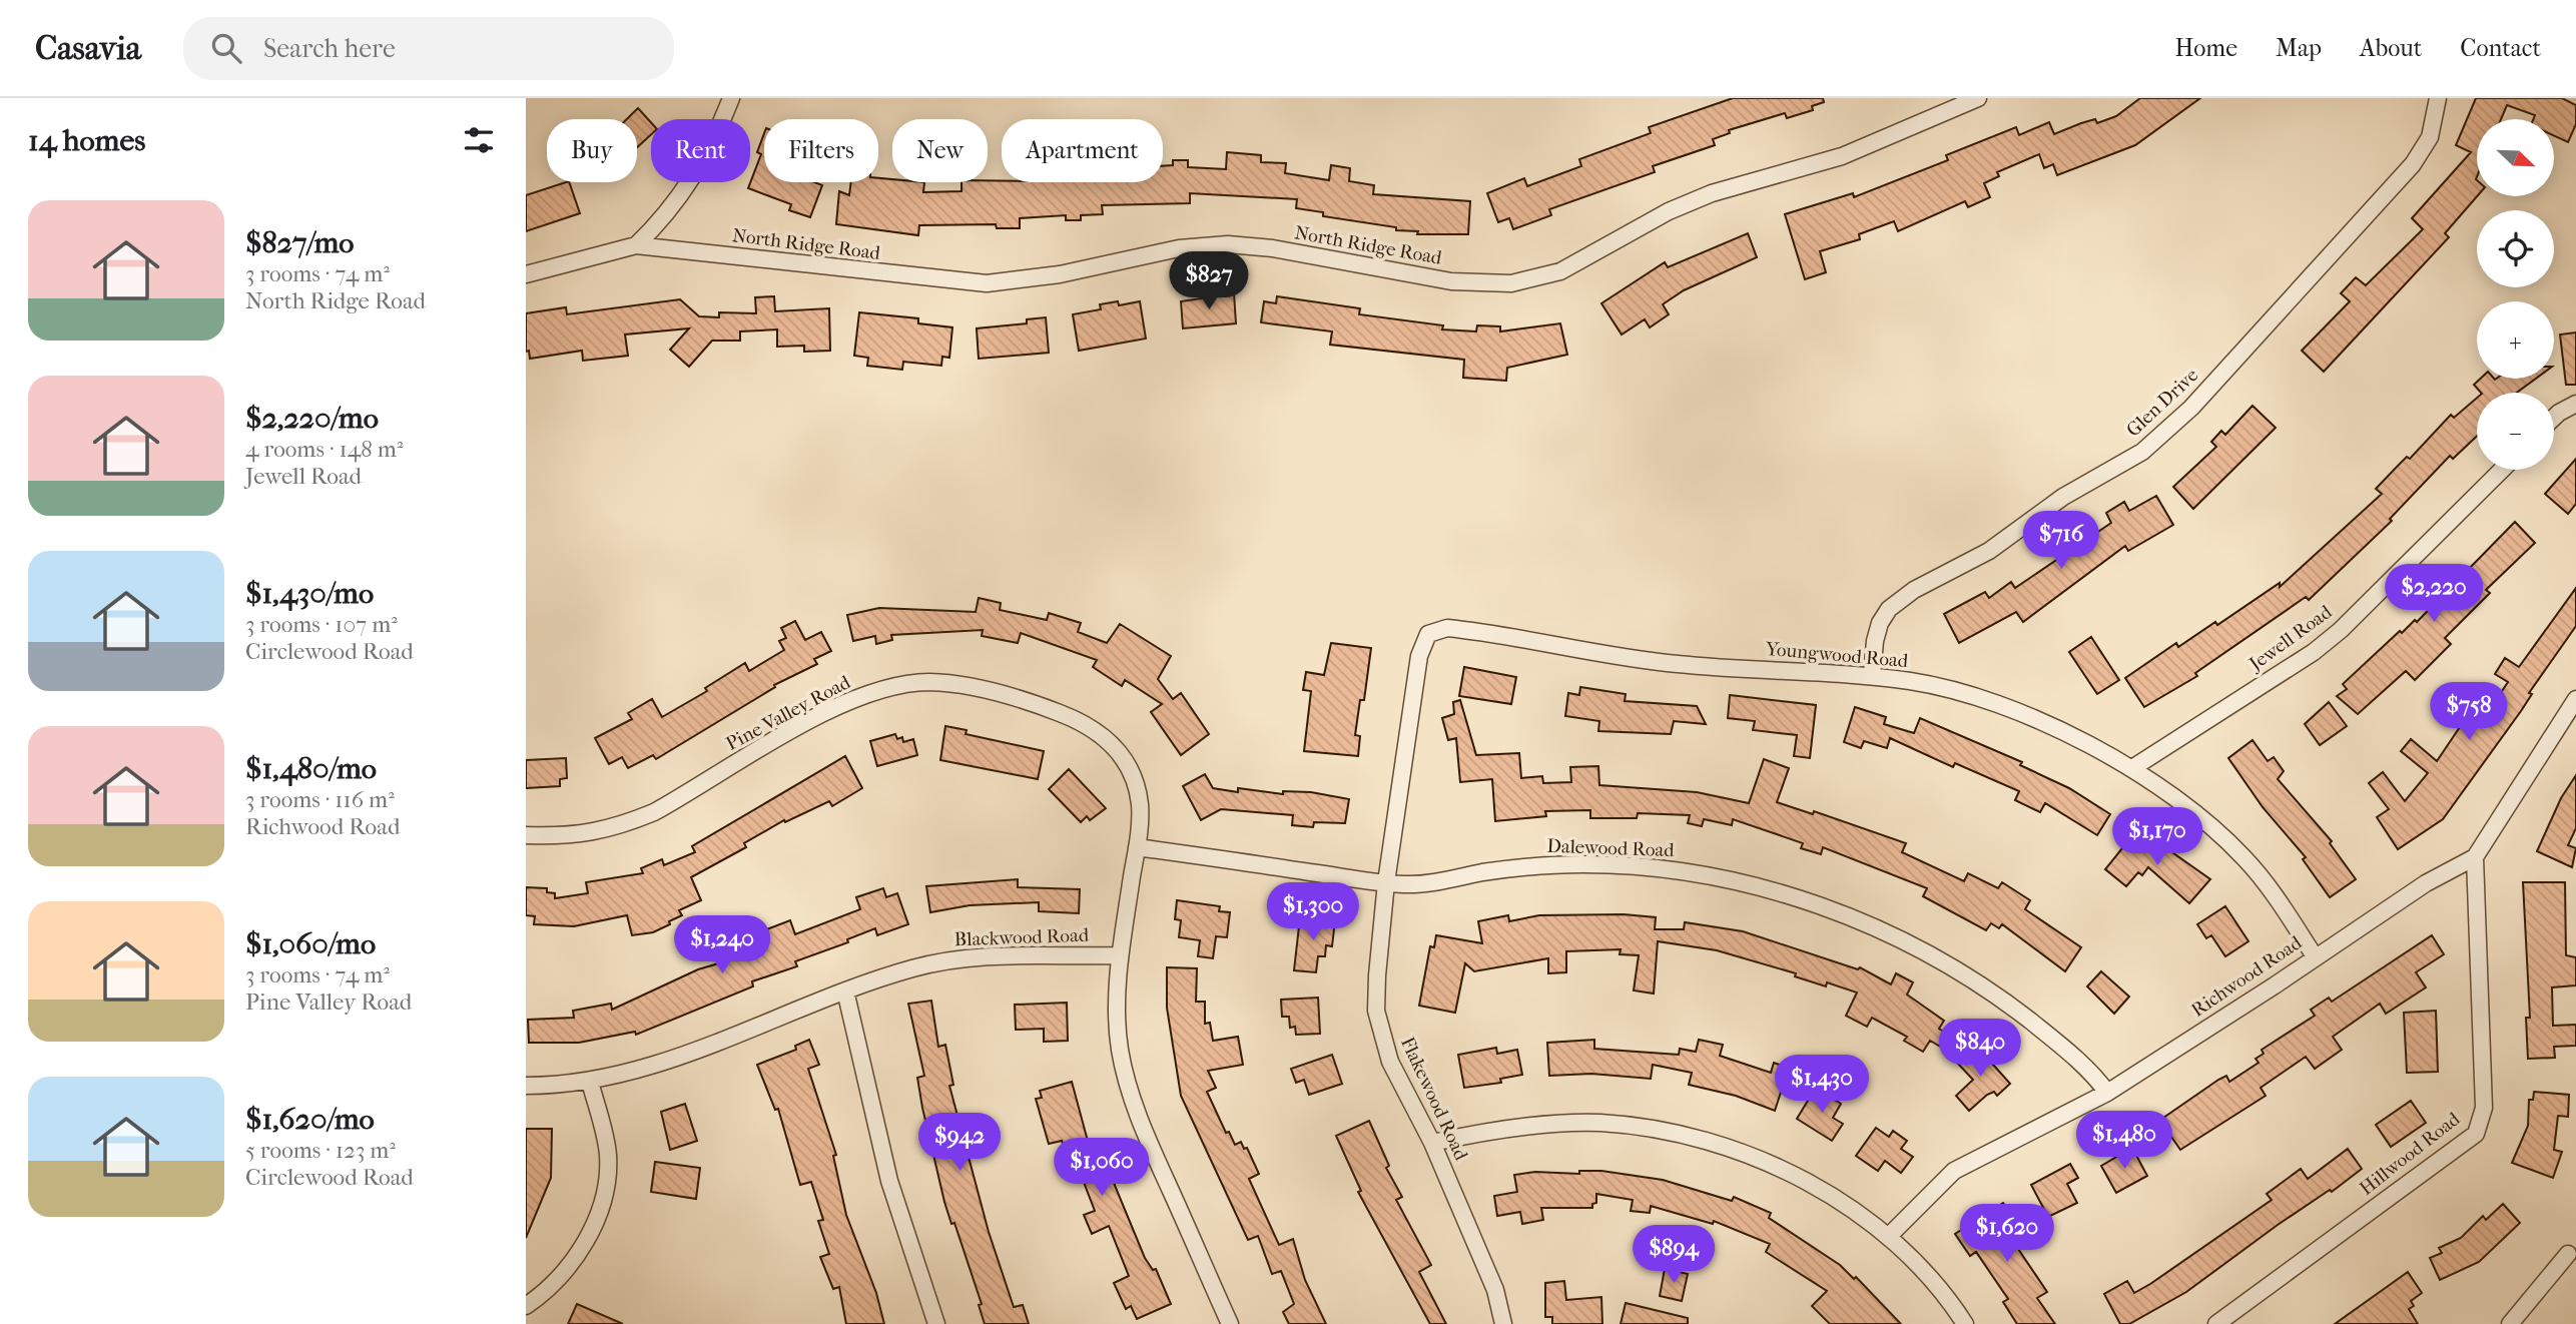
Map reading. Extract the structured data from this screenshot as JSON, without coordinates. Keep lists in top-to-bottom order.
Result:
{
  "streets": {
    "street": [
      "North Ridge Road",
      "Glen Drive",
      "Jewell Road",
      "Youngwood Road",
      "Pine Valley Road",
      "Dalewood Road",
      "Blackwood Road",
      "Richwood Road",
      "Flakewood Road",
      "Hillwood Road"
    ]
  },
  "crossings": [
    ["Glen Drive", "Youngwood Road"],
    ["Jewell Road", "Youngwood Road"],
    ["Youngwood Road", "Richwood Road"],
    ["Youngwood Road", "Flakewood Road"],
    ["Pine Valley Road", "Dalewood Road"],
    ["Pine Valley Road", "Blackwood Road"],
    ["Dalewood Road", "Richwood Road"],
    ["Dalewood Road", "Flakewood Road"],
    ["Richwood Road", "Hillwood Road"]
  ],
  "north": "bottom right",
  "page": {
    "header": "Casavia",
    "search": "Search here",
    "nav": [
      "Home",
      "Map",
      "About",
      "Contact"
    ],
    "heading": "14 homes",
    "map_buttons": ["+", "−"],
    "chip": [
      "Buy",
      "Rent",
      "Filters",
      "New",
      "Apartment"
    ],
    "list": [
      {
        "name": "$827/mo",
        "note": "3 rooms · 74 m² · North Ridge Road"
      },
      {
        "name": "$2,220/mo",
        "note": "4 rooms · 148 m² · Jewell Road"
      },
      {
        "name": "$1,430/mo",
        "note": "3 rooms · 107 m² · Circlewood Road"
      },
      {
        "name": "$1,480/mo",
        "note": "3 rooms · 116 m² · Richwood Road"
      },
      {
        "name": "$1,060/mo",
        "note": "3 rooms · 74 m² · Pine Valley Road"
      },
      {
        "name": "$1,620/mo",
        "note": "5 rooms · 123 m² · Circlewood Road"
      }
    ],
    "price": [
      "$827",
      "$716",
      "$2,220",
      "$758",
      "$1,170",
      "$1,300",
      "$1,240",
      "$840",
      "$1,430",
      "$1,480",
      "$942",
      "$1,060",
      "$1,620",
      "$894"
    ]
  }
}
